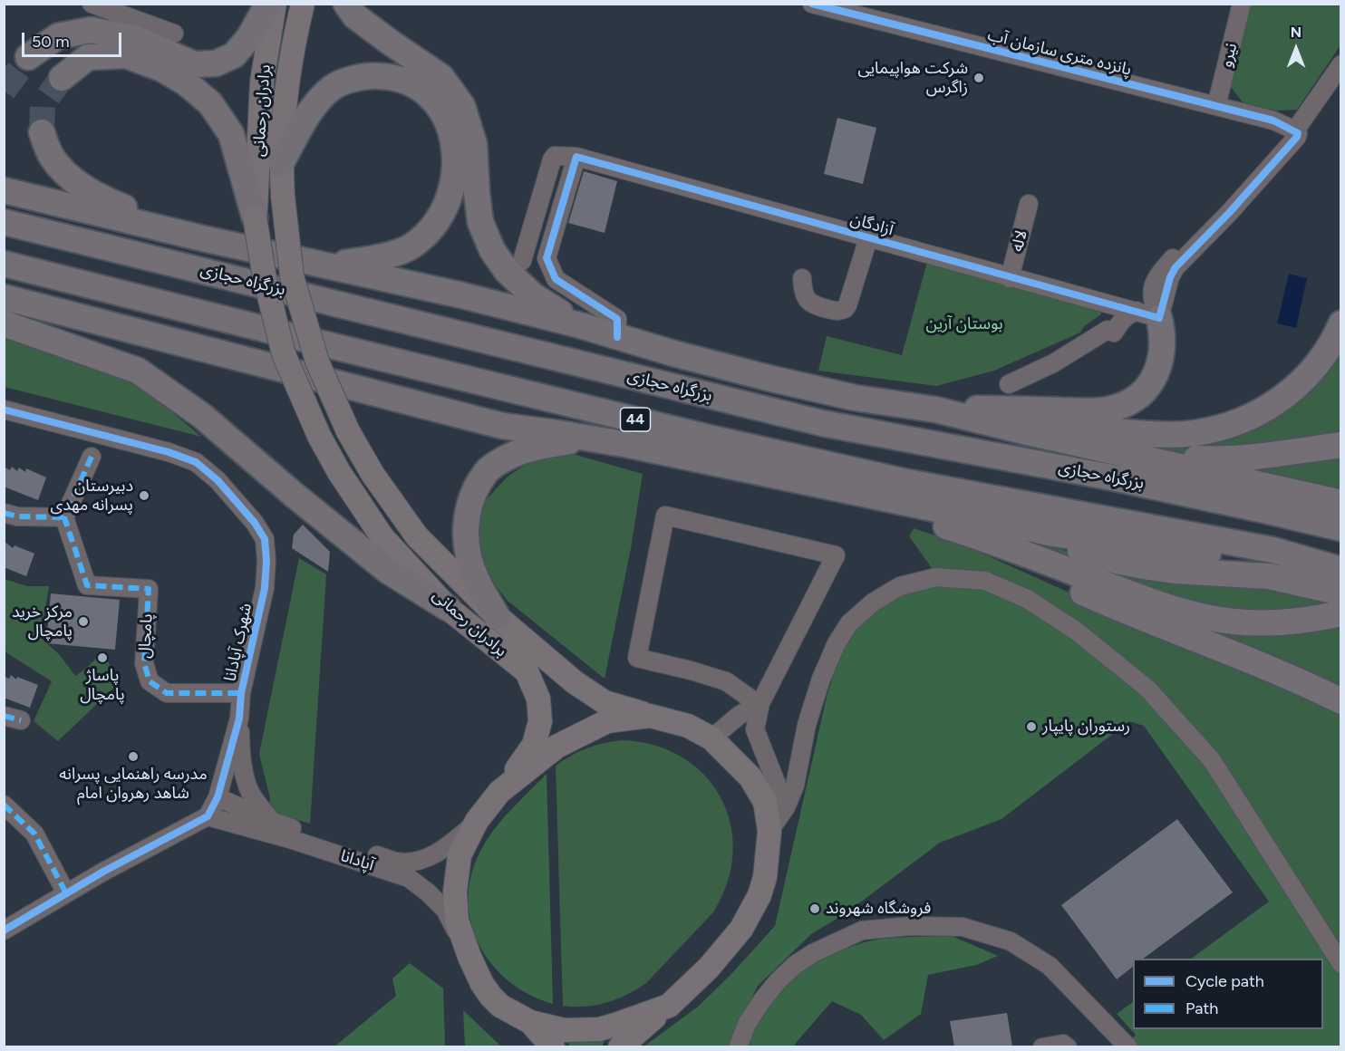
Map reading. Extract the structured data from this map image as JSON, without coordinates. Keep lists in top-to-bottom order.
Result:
{
  "streets": {
    "highway": ["بزرگراه حجازی", "44"],
    "main road": ["برادران رحمانی"],
    "street": [
      "پانزده متری سازمان آب",
      "نیرو",
      "آزادگان",
      "لاله",
      "پامچال",
      "شهرک آپادانا",
      "آپادانا"
    ]
  },
  "crossings": [
    ["پانزده متری سازمان آب", "نیرو"],
    ["آزادگان", "لاله"],
    ["پامچال", "شهرک آپادانا"],
    ["شهرک آپادانا", "آپادانا"]
  ],
  "parks": ["بوستان آرین"],
  "places": [
    "شرکت هواپیمایی زاگرس",
    "دبیرستان پسرانه مهدی",
    "مرکز خرید پامچال",
    "پاساژ پامچال",
    "رستوران پایپار",
    "مدرسه راهنمایی پسرانه شاهد رهروان امام",
    "فروشگاه شهروند"
  ],
  "legend": ["Cycle path", "Path"],
  "scale_bar": "50 m",
  "north": "top"
}
